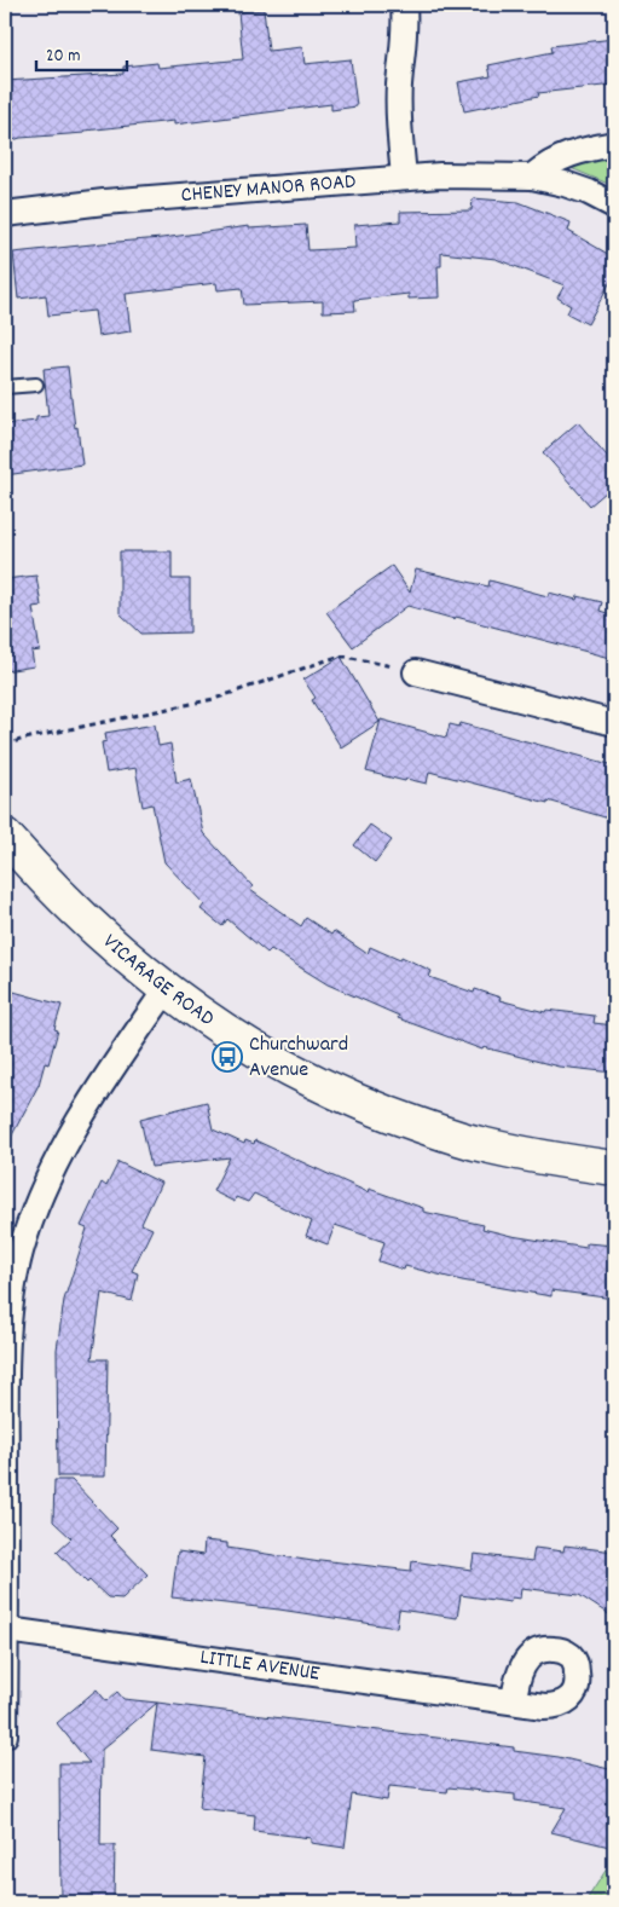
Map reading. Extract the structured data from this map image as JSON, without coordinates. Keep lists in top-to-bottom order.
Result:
{
  "streets": {
    "main road": ["VICARAGE ROAD"],
    "street": ["CHENEY MANOR ROAD", "LITTLE AVENUE"]
  },
  "places": {
    "bus stop": ["Churchward Avenue"]
  },
  "scale_bar": "20 m"
}
